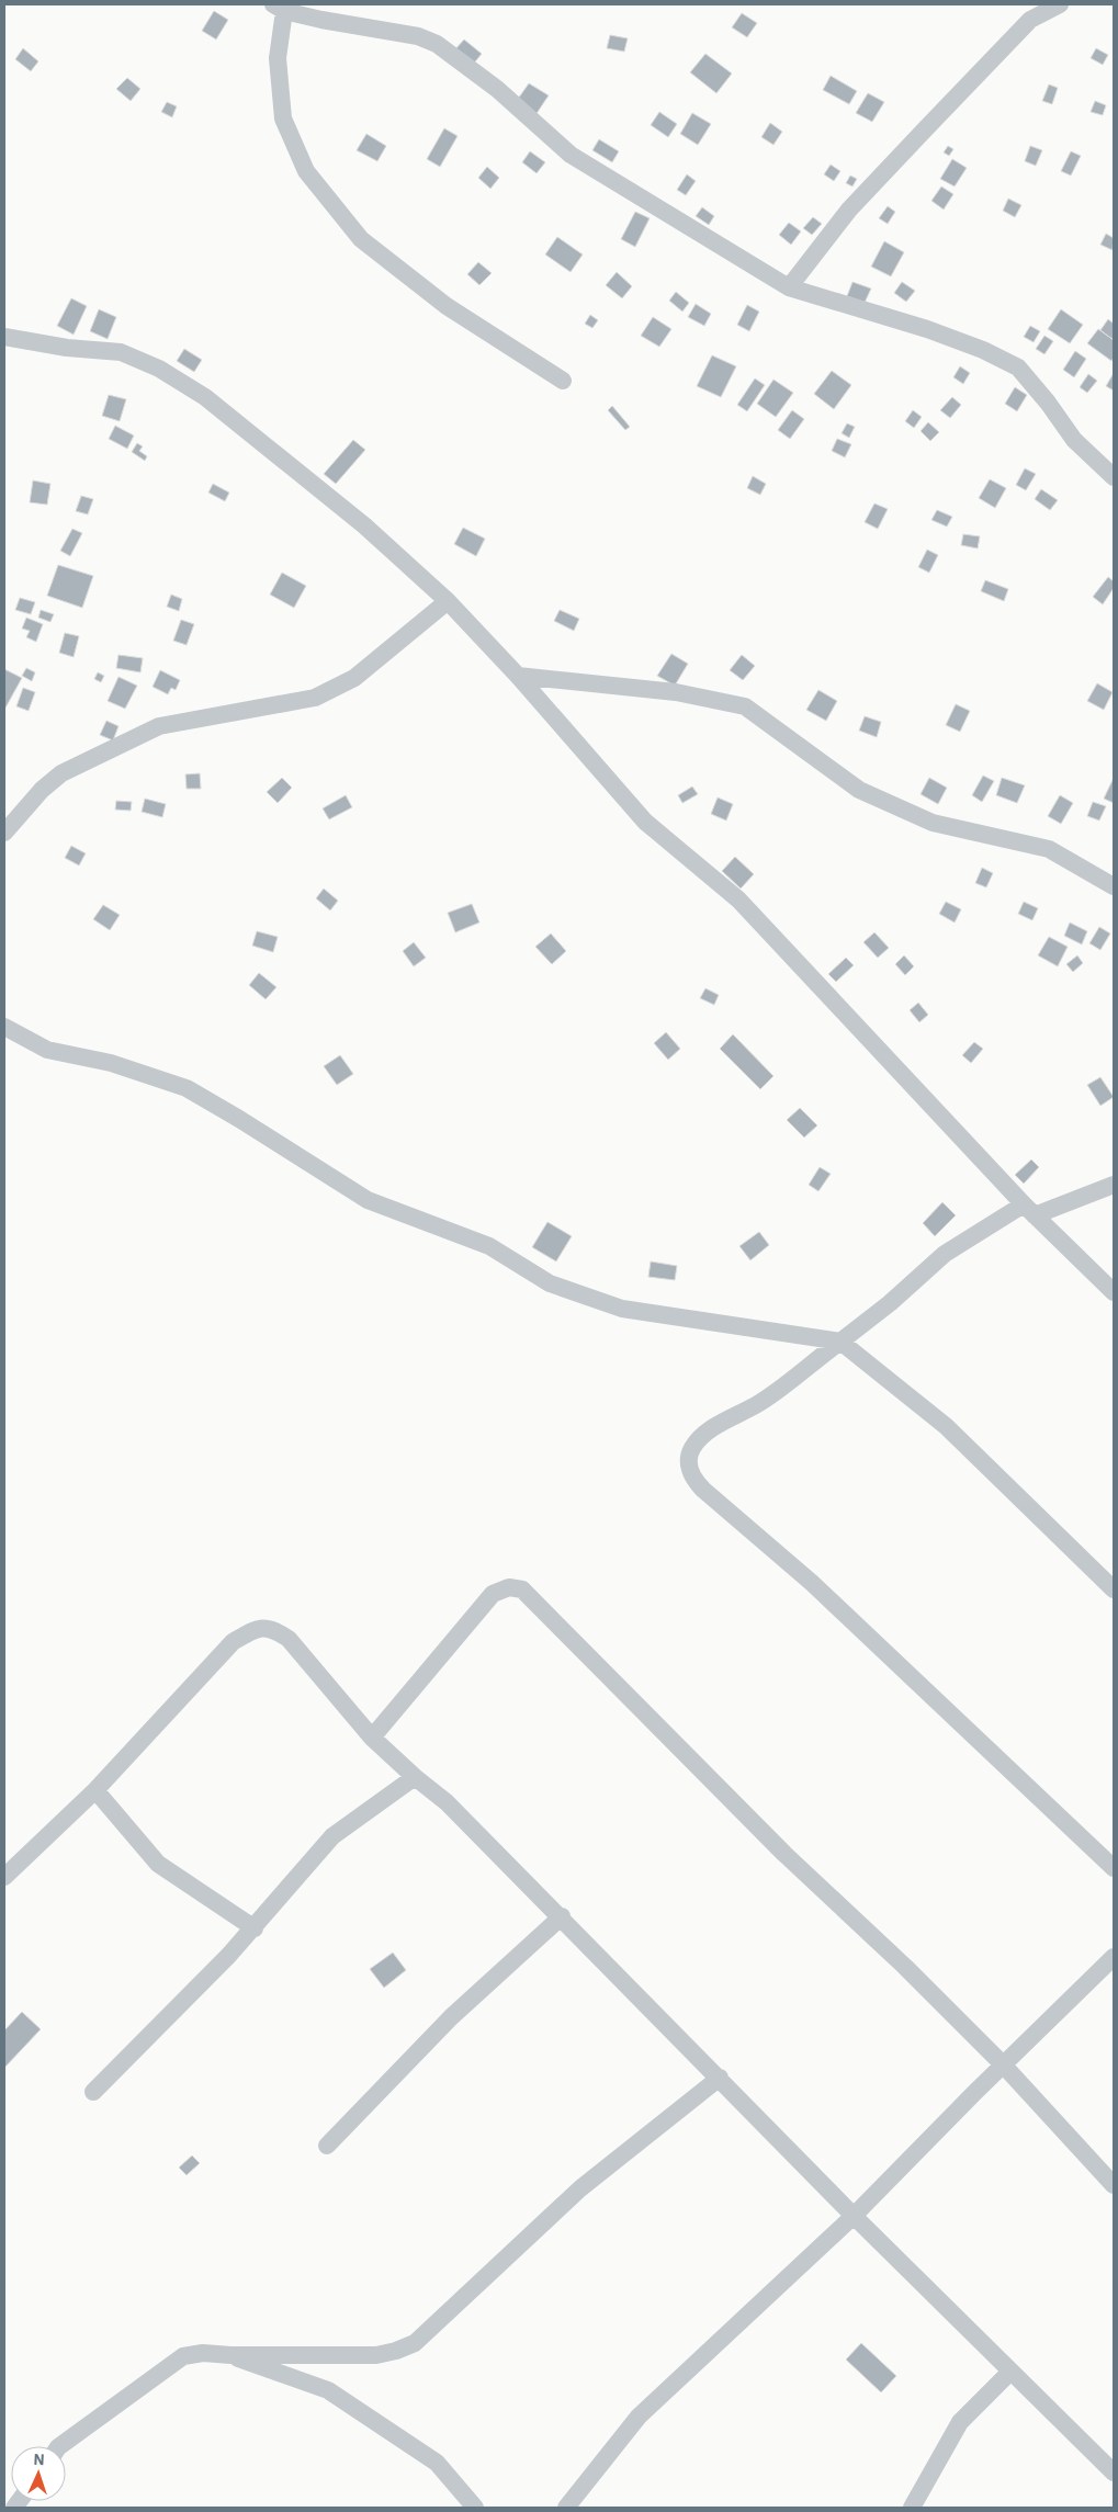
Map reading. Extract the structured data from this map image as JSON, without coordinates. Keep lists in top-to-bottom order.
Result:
{
  "north": "top"
}
